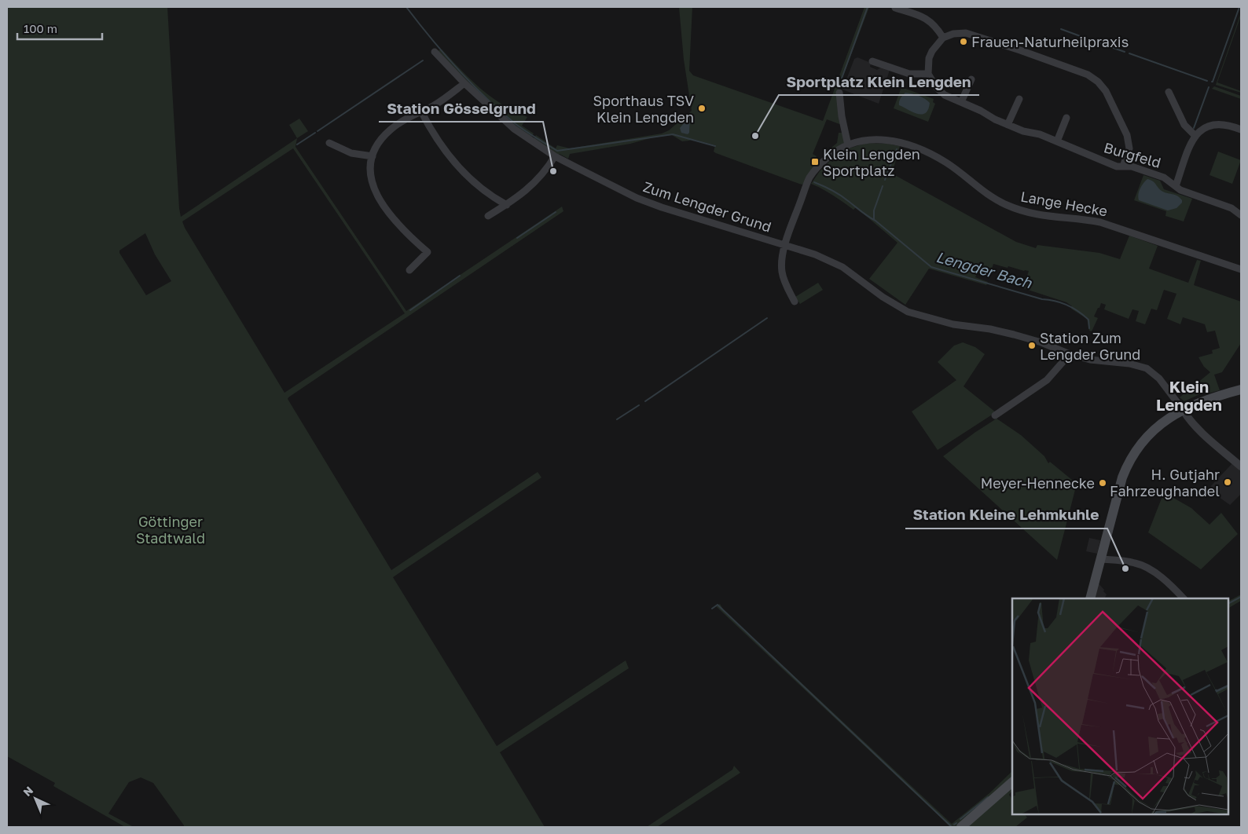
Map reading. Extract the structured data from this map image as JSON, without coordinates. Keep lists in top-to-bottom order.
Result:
{
  "streets": {
    "street": ["Burgfeld", "Lange Hecke", "Zum Lengder Grund"]
  },
  "crossings": [
    ["Lange Hecke", "Zum Lengder Grund"]
  ],
  "districts": ["Klein Lengden"],
  "water": ["Lengder Bach"],
  "parks": ["Göttinger Stadtwald"],
  "places": {
    "other": [
      "Frauen-Naturheilpraxis",
      "Sporthaus TSV Klein Lengden",
      "Sportplatz Klein Lengden",
      "Station Gösselgrund",
      "Station Zum Lengder Grund",
      "H. Gutjahr Fahrzeughandel",
      "Meyer-Hennecke",
      "Station Kleine Lehmkuhle"
    ],
    "transit": ["Klein Lengden Sportplatz"]
  },
  "scale_bar": "100 m",
  "north": "top left"
}
